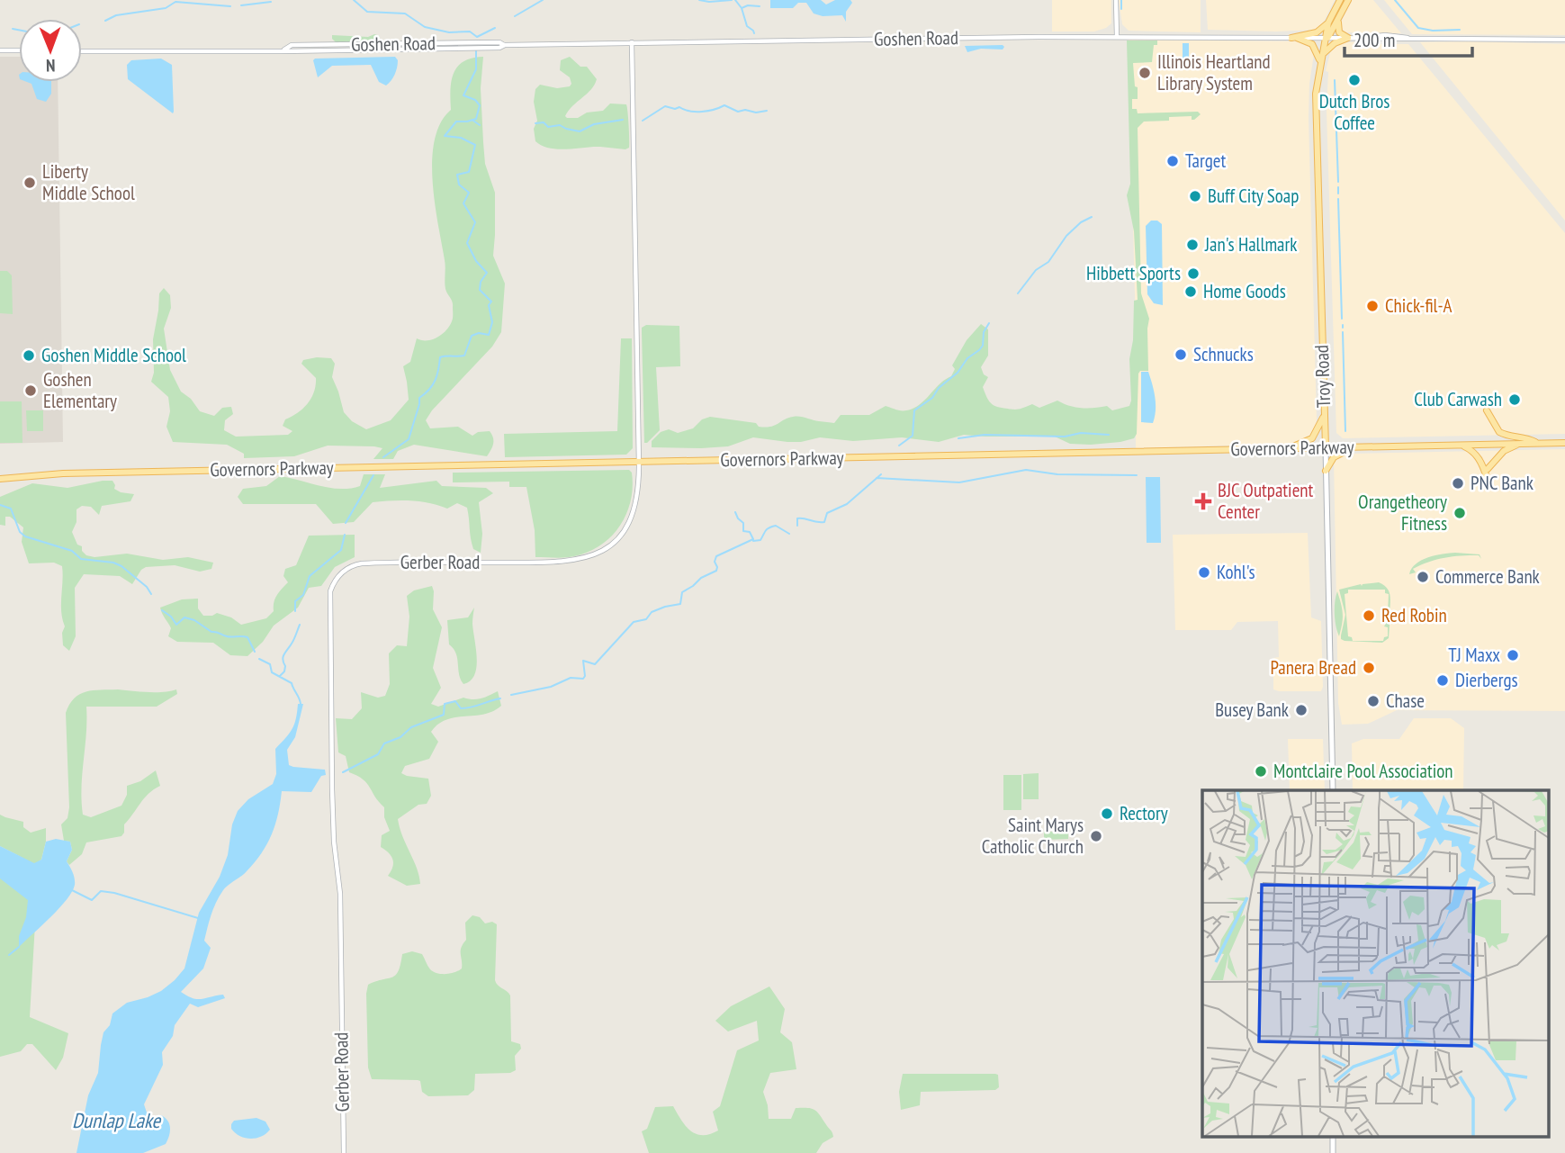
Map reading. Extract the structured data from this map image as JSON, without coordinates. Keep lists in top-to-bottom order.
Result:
{
  "streets": {
    "main road": ["Troy Road", "Governors Parkway"],
    "street": ["Goshen Road", "Gerber Road"]
  },
  "crossings": [
    ["Goshen Road", "Troy Road"],
    ["Goshen Road", "Gerber Road"],
    ["Troy Road", "Governors Parkway"],
    ["Governors Parkway", "Gerber Road"]
  ],
  "water": ["Dunlap Lake"],
  "places": {
    "other": [
      "Illinois Heartland Library System",
      "Dutch Bros Coffee",
      "Target",
      "Liberty Middle School",
      "Buff City Soap",
      "Jan's Hallmark",
      "Hibbett Sports",
      "Home Goods",
      "Chick-fil-A",
      "Schnucks",
      "Goshen Middle School",
      "Goshen Elementary",
      "Club Carwash",
      "PNC Bank",
      "Orangetheory Fitness",
      "Kohl's",
      "Commerce Bank",
      "Red Robin",
      "TJ Maxx",
      "Panera Bread",
      "Dierbergs",
      "Chase",
      "Busey Bank",
      "Montclaire Pool Association",
      "Rectory",
      "Saint Marys Catholic Church"
    ],
    "health": ["BJC Outpatient Center"]
  },
  "scale_bar": "200 m",
  "north": "bottom"
}
